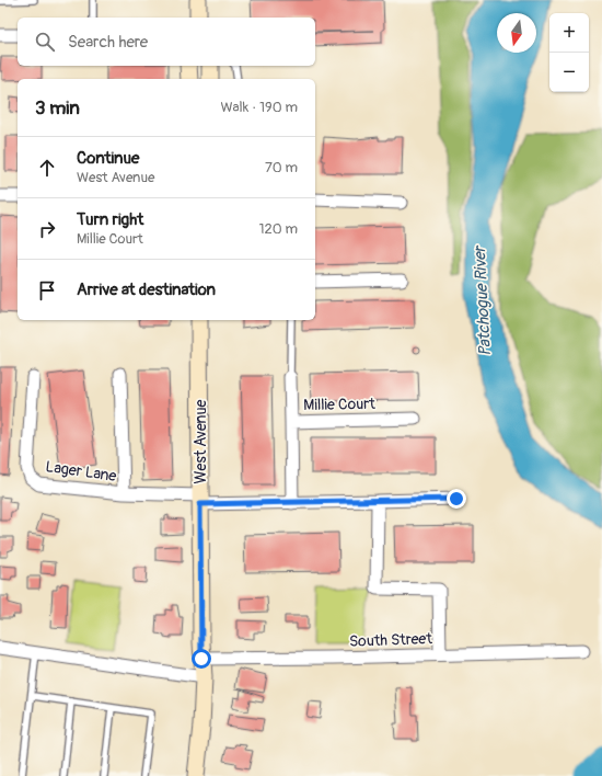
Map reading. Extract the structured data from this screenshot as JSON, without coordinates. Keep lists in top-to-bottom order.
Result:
{
  "streets": {
    "main road": ["West Avenue"],
    "street": ["Millie Court", "Lager Lane", "South Street"]
  },
  "crossings": [
    ["West Avenue", "Lager Lane"],
    ["West Avenue", "South Street"]
  ],
  "water": ["Patchogue River"],
  "north": "bottom",
  "page": {
    "map_buttons": ["+", "−"],
    "search": "Search here",
    "heading": ["3 min", "Walk · 190 m"],
    "list": [
      ["Continue", "West Avenue", "70 m"],
      ["Turn right", "Millie Court", "120 m"],
      "Arrive at destination"
    ]
  }
}
